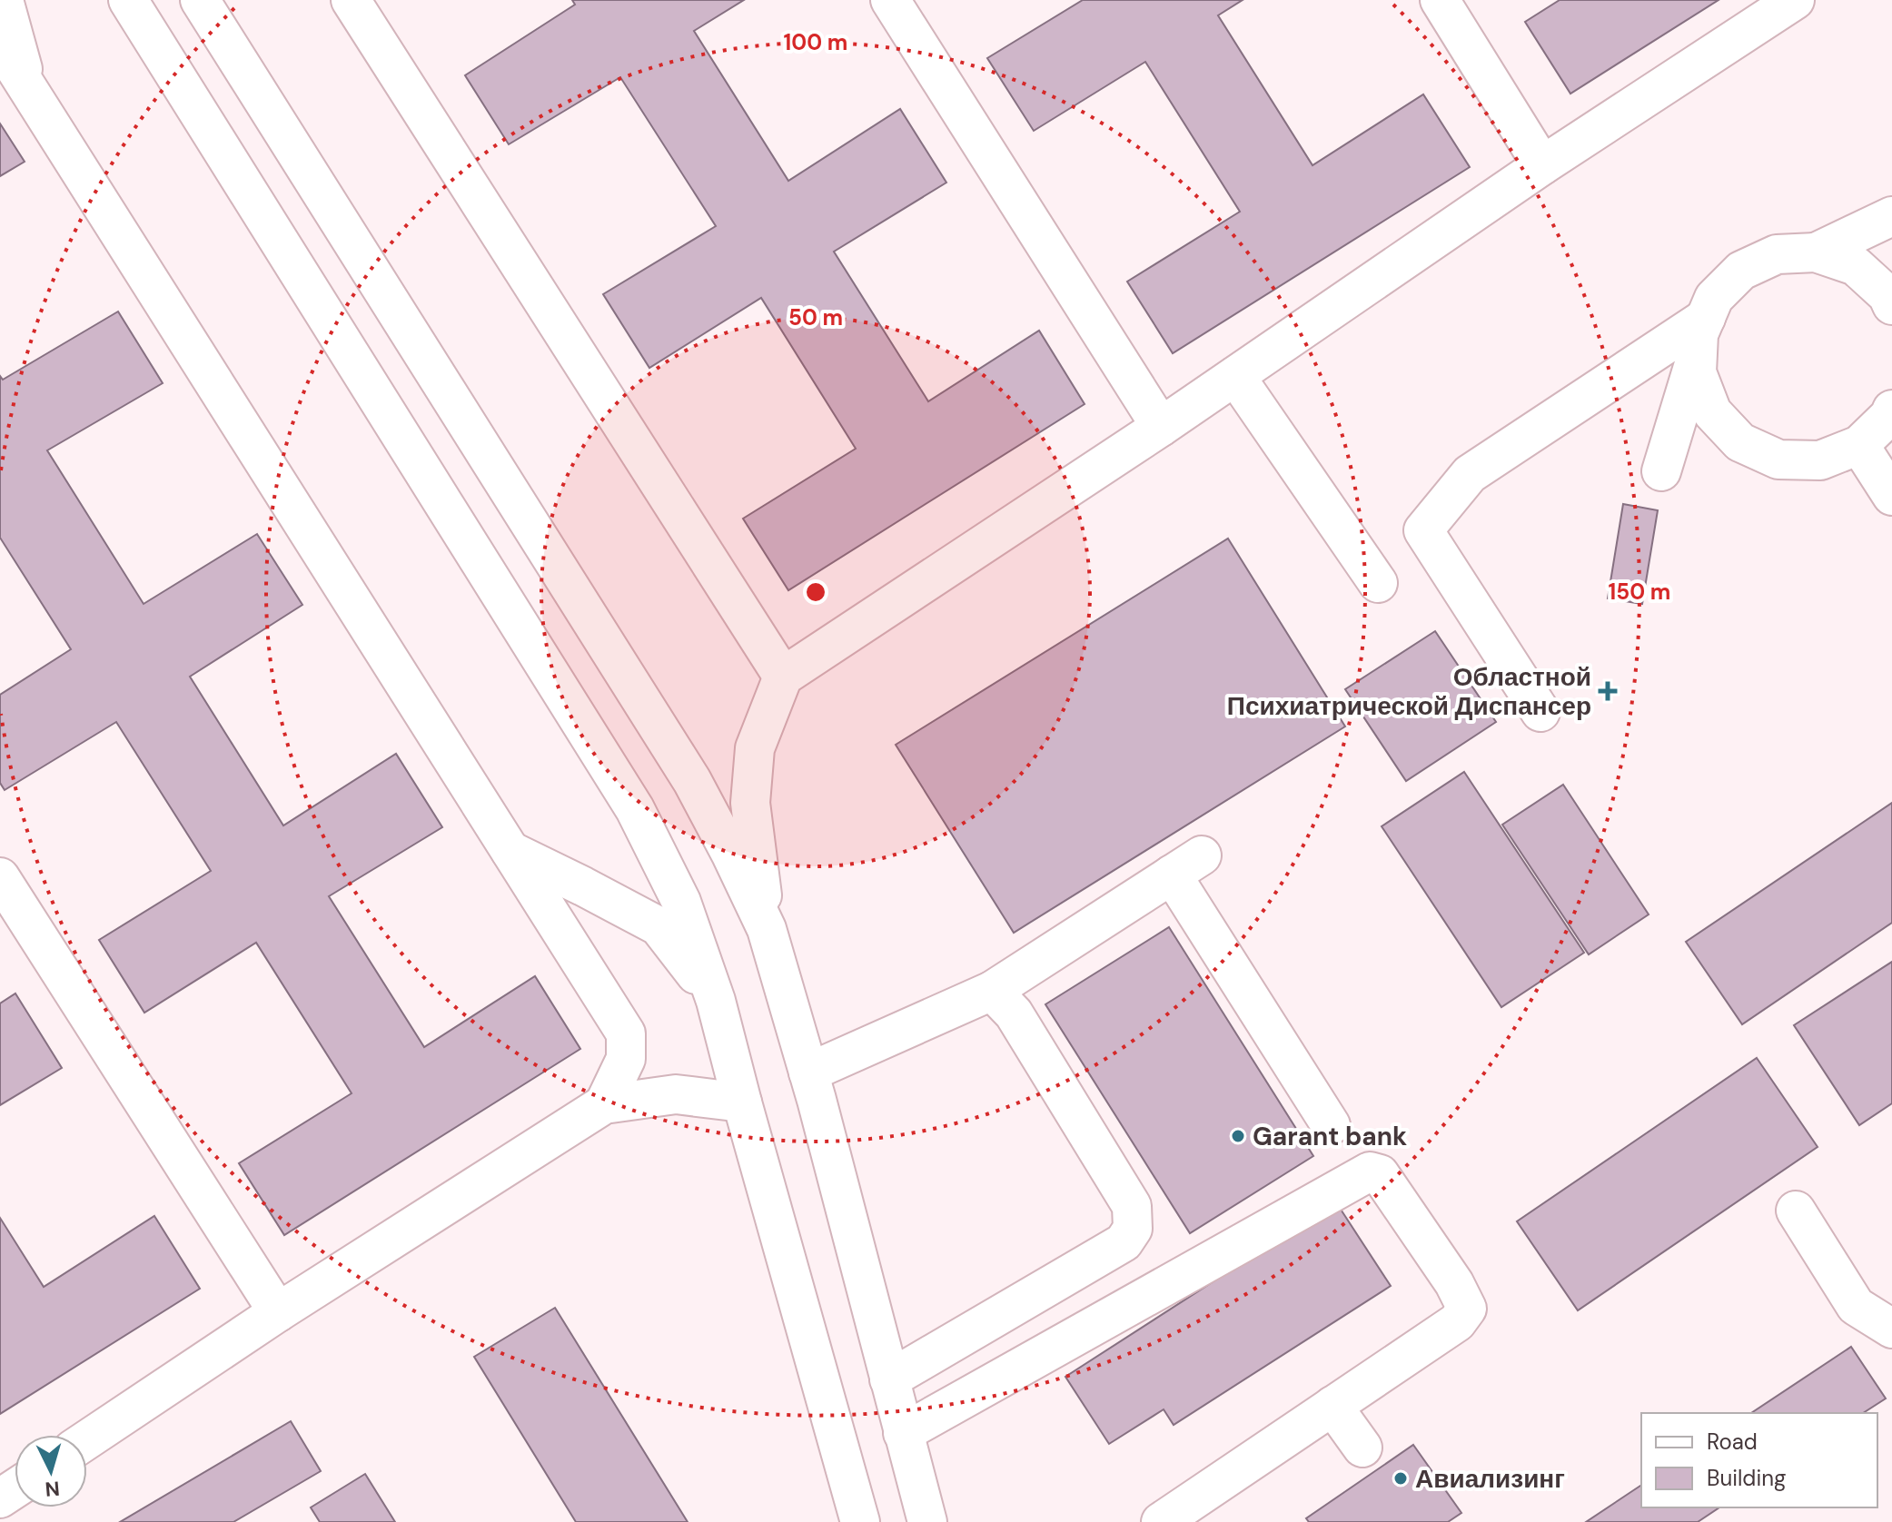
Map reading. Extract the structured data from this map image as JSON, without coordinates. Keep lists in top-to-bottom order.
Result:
{
  "places": {
    "health": ["Областной Психиатрической Диспансер"],
    "other": ["Garant bank", "Авиализинг"]
  },
  "legend": ["Road", "Building"],
  "north": "bottom",
  "rings": ["100 m", "50 m", "150 m"]
}
